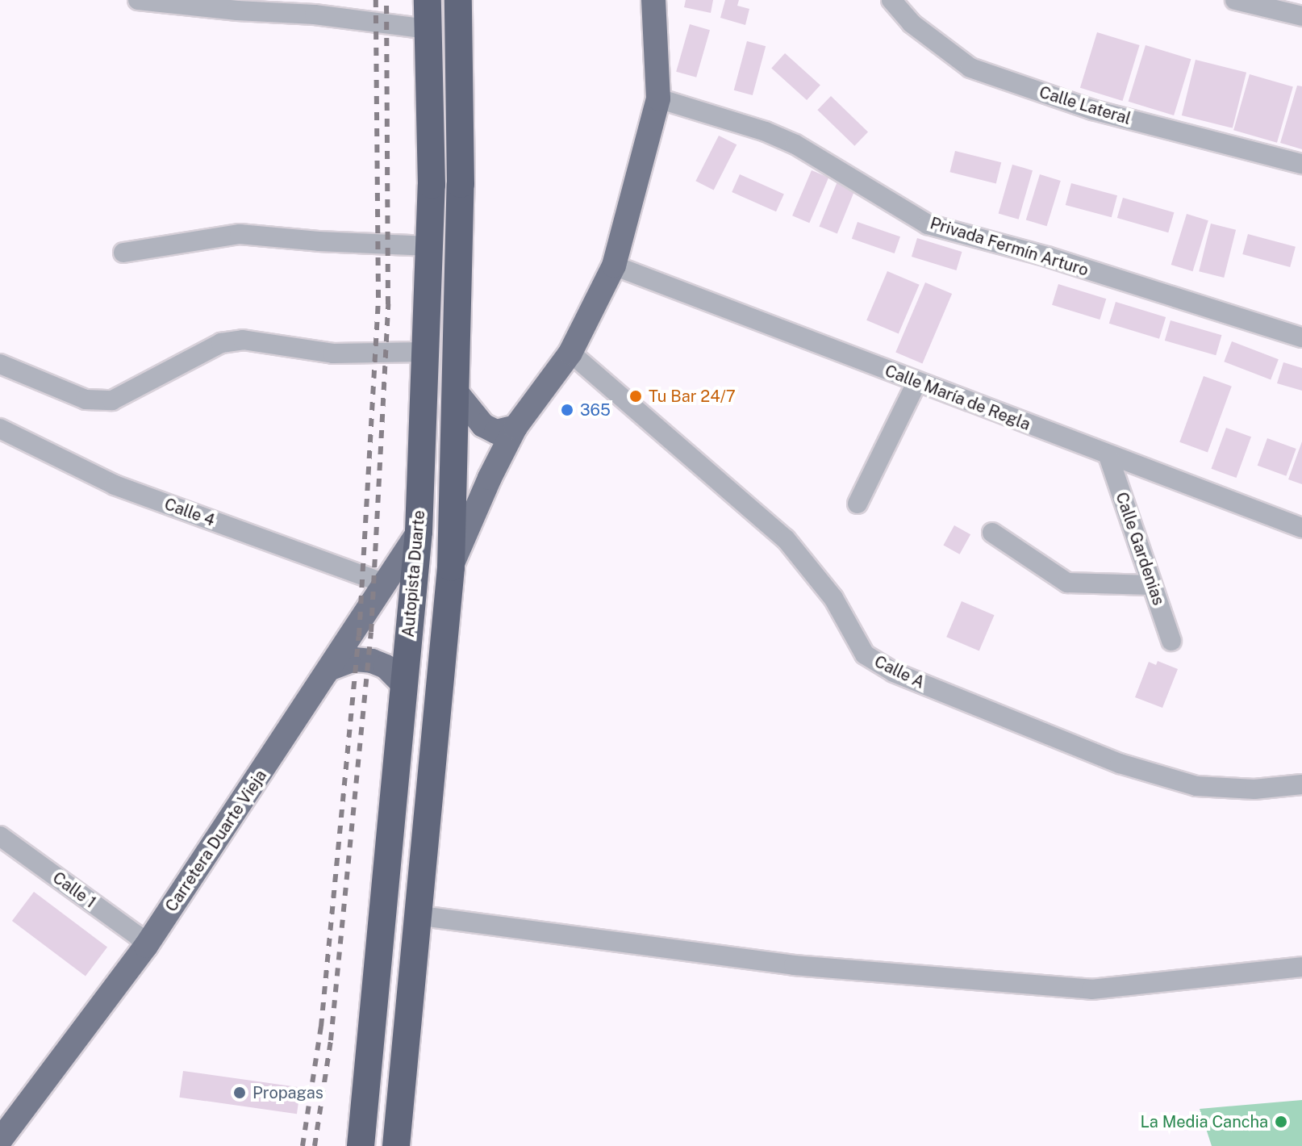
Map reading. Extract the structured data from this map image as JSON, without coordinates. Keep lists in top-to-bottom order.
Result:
{
  "streets": {
    "highway": ["Autopista Duarte"],
    "main road": ["Carretera Duarte Vieja"],
    "street": [
      "Calle Lateral",
      "Privada Fermín Arturo",
      "Calle María de Regla",
      "Calle 4",
      "Calle Gardenias",
      "Calle A",
      "Calle 1"
    ]
  },
  "crossings": [
    ["Calle María de Regla", "Calle Gardenias"],
    ["Calle 4", "Carretera Duarte Vieja"],
    ["Autopista Duarte", "Carretera Duarte Vieja"],
    ["Carretera Duarte Vieja", "Calle 1"]
  ],
  "places": [
    "Tu Bar 24/7",
    "365",
    "Propagas",
    "La Media Cancha"
  ]
}
